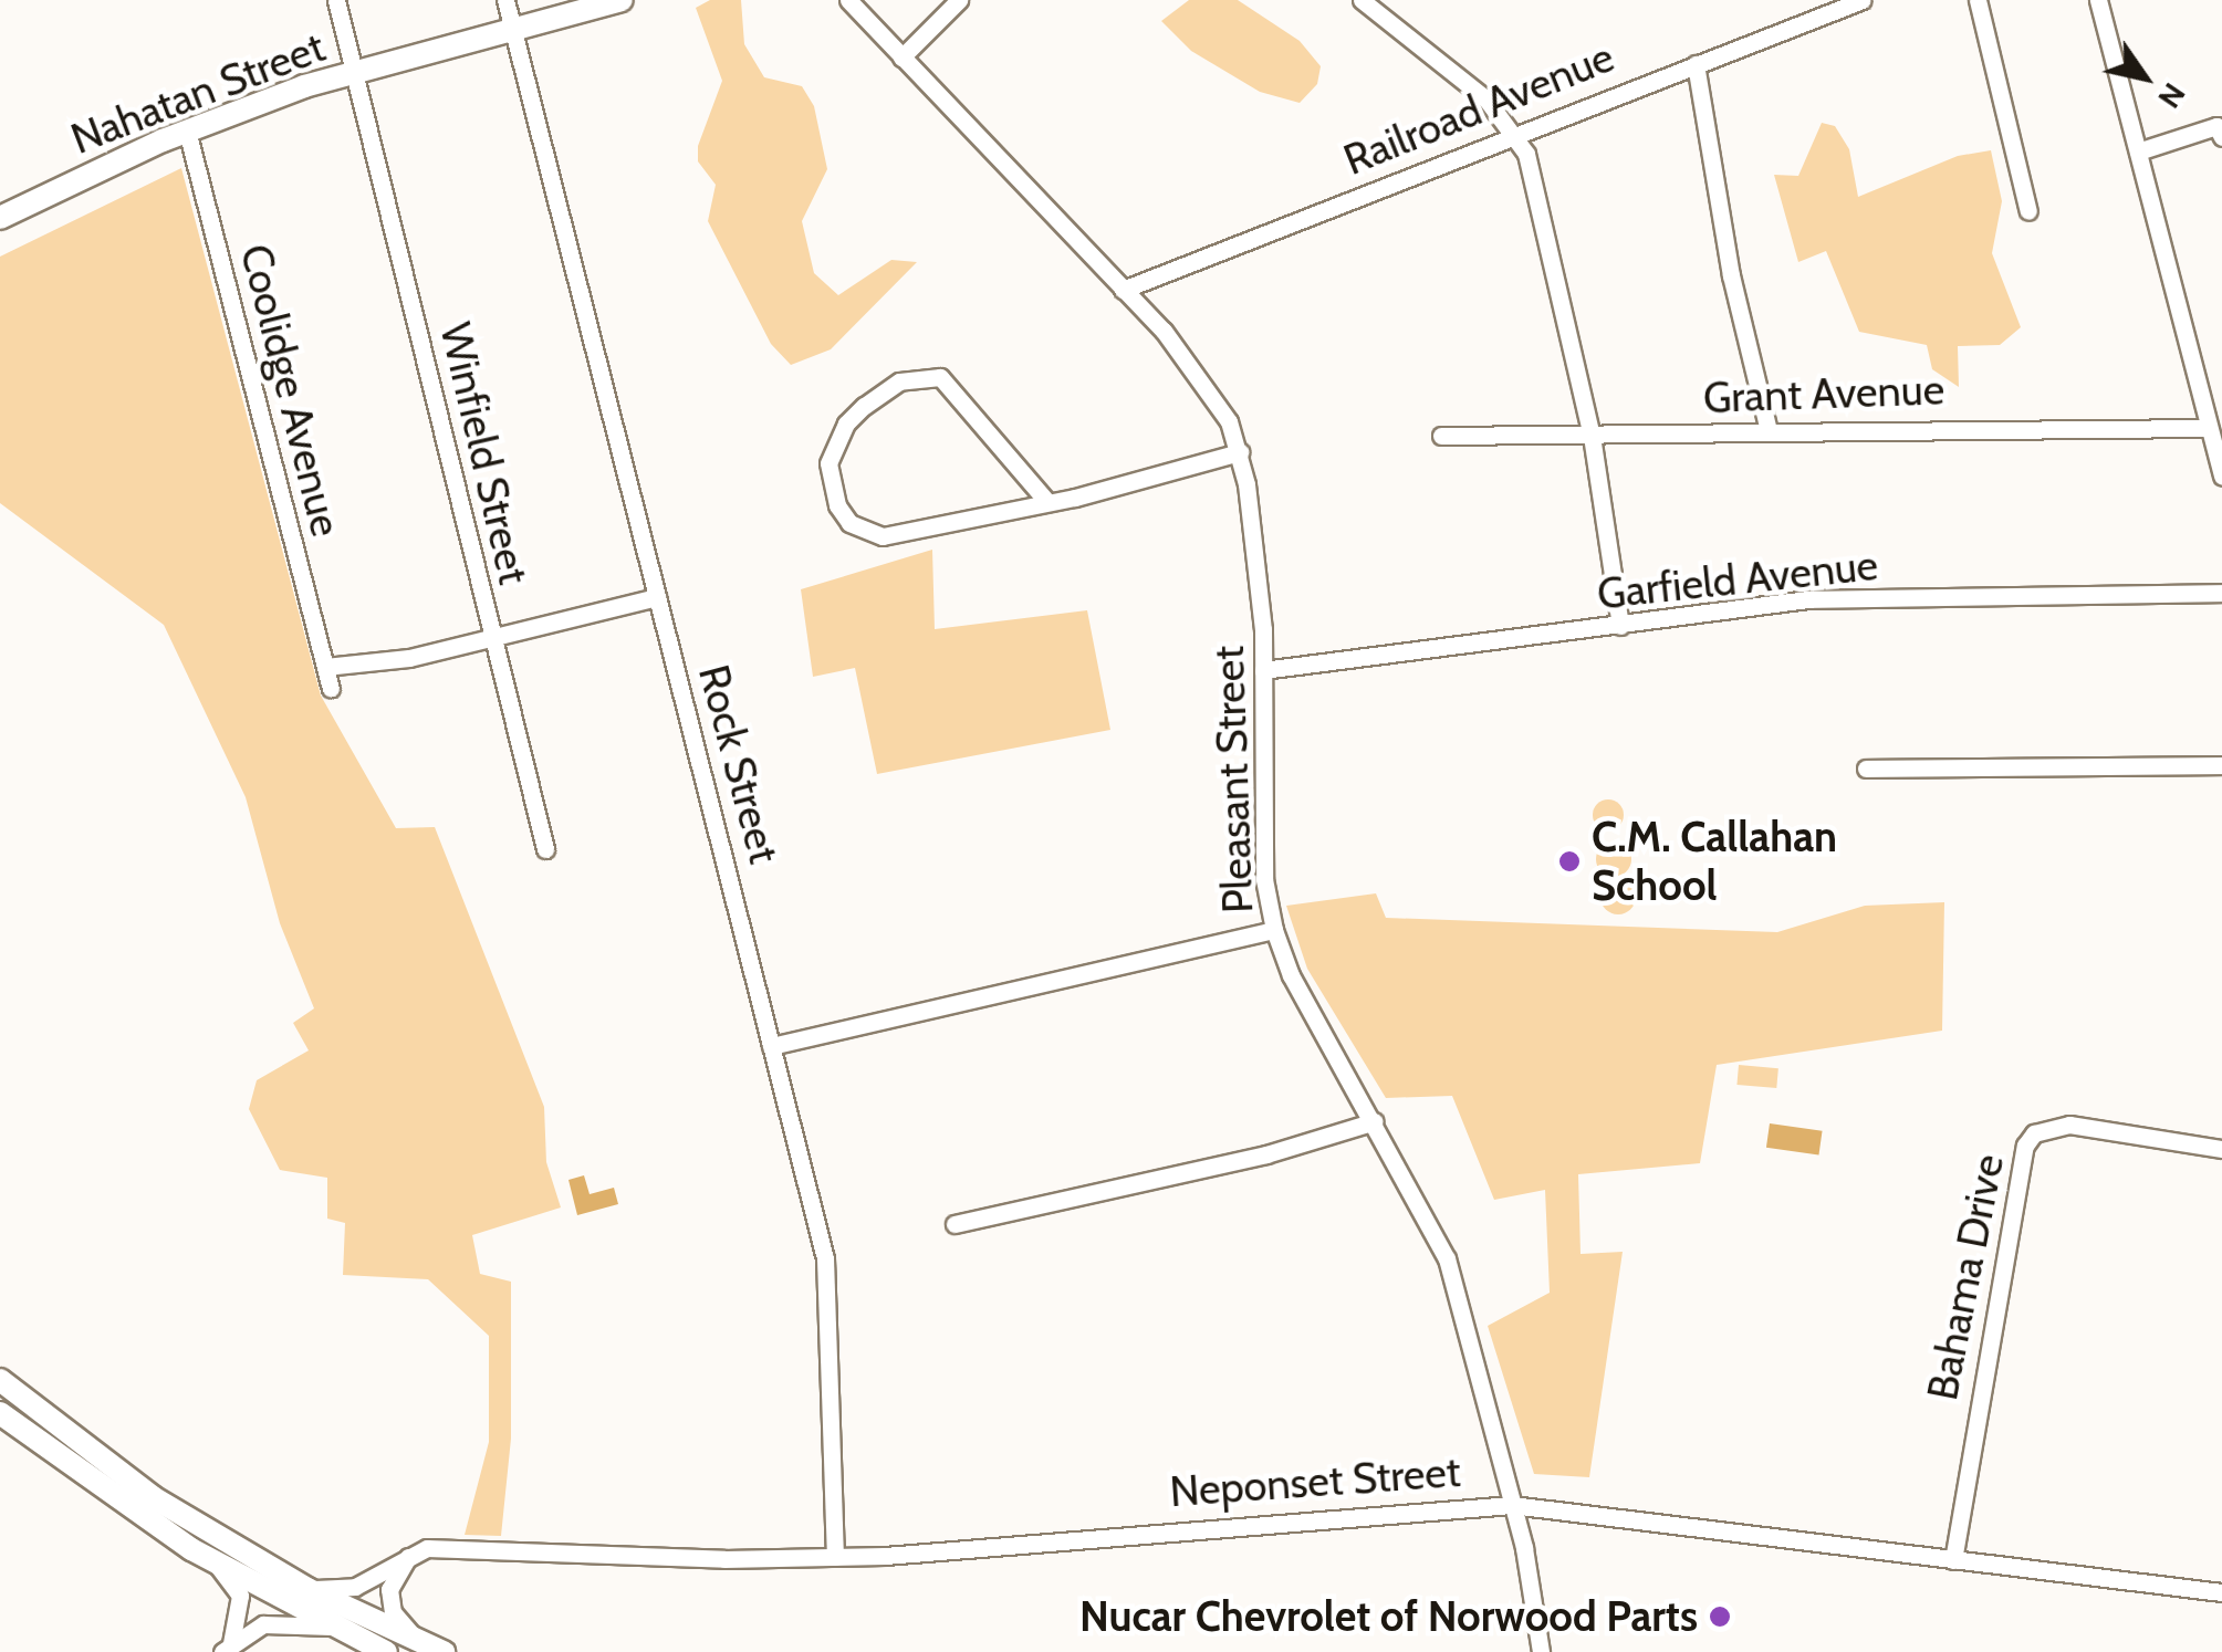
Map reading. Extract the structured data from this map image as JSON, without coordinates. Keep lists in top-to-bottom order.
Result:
{
  "streets": {
    "main road": ["Nahatan Street"],
    "street": [
      "Railroad Avenue",
      "Coolidge Avenue",
      "Grant Avenue",
      "Winfield Street",
      "Garfield Avenue",
      "Rock Street",
      "Pleasant Street",
      "Bahama Drive",
      "Neponset Street"
    ]
  },
  "crossings": [
    ["Nahatan Street", "Coolidge Avenue"],
    ["Nahatan Street", "Winfield Street"],
    ["Nahatan Street", "Rock Street"],
    ["Railroad Avenue", "Pleasant Street"],
    ["Garfield Avenue", "Pleasant Street"],
    ["Rock Street", "Neponset Street"],
    ["Pleasant Street", "Neponset Street"],
    ["Bahama Drive", "Neponset Street"]
  ],
  "places": ["C.M. Callahan School", "Nucar Chevrolet of Norwood Parts"],
  "north": "bottom right"
}
